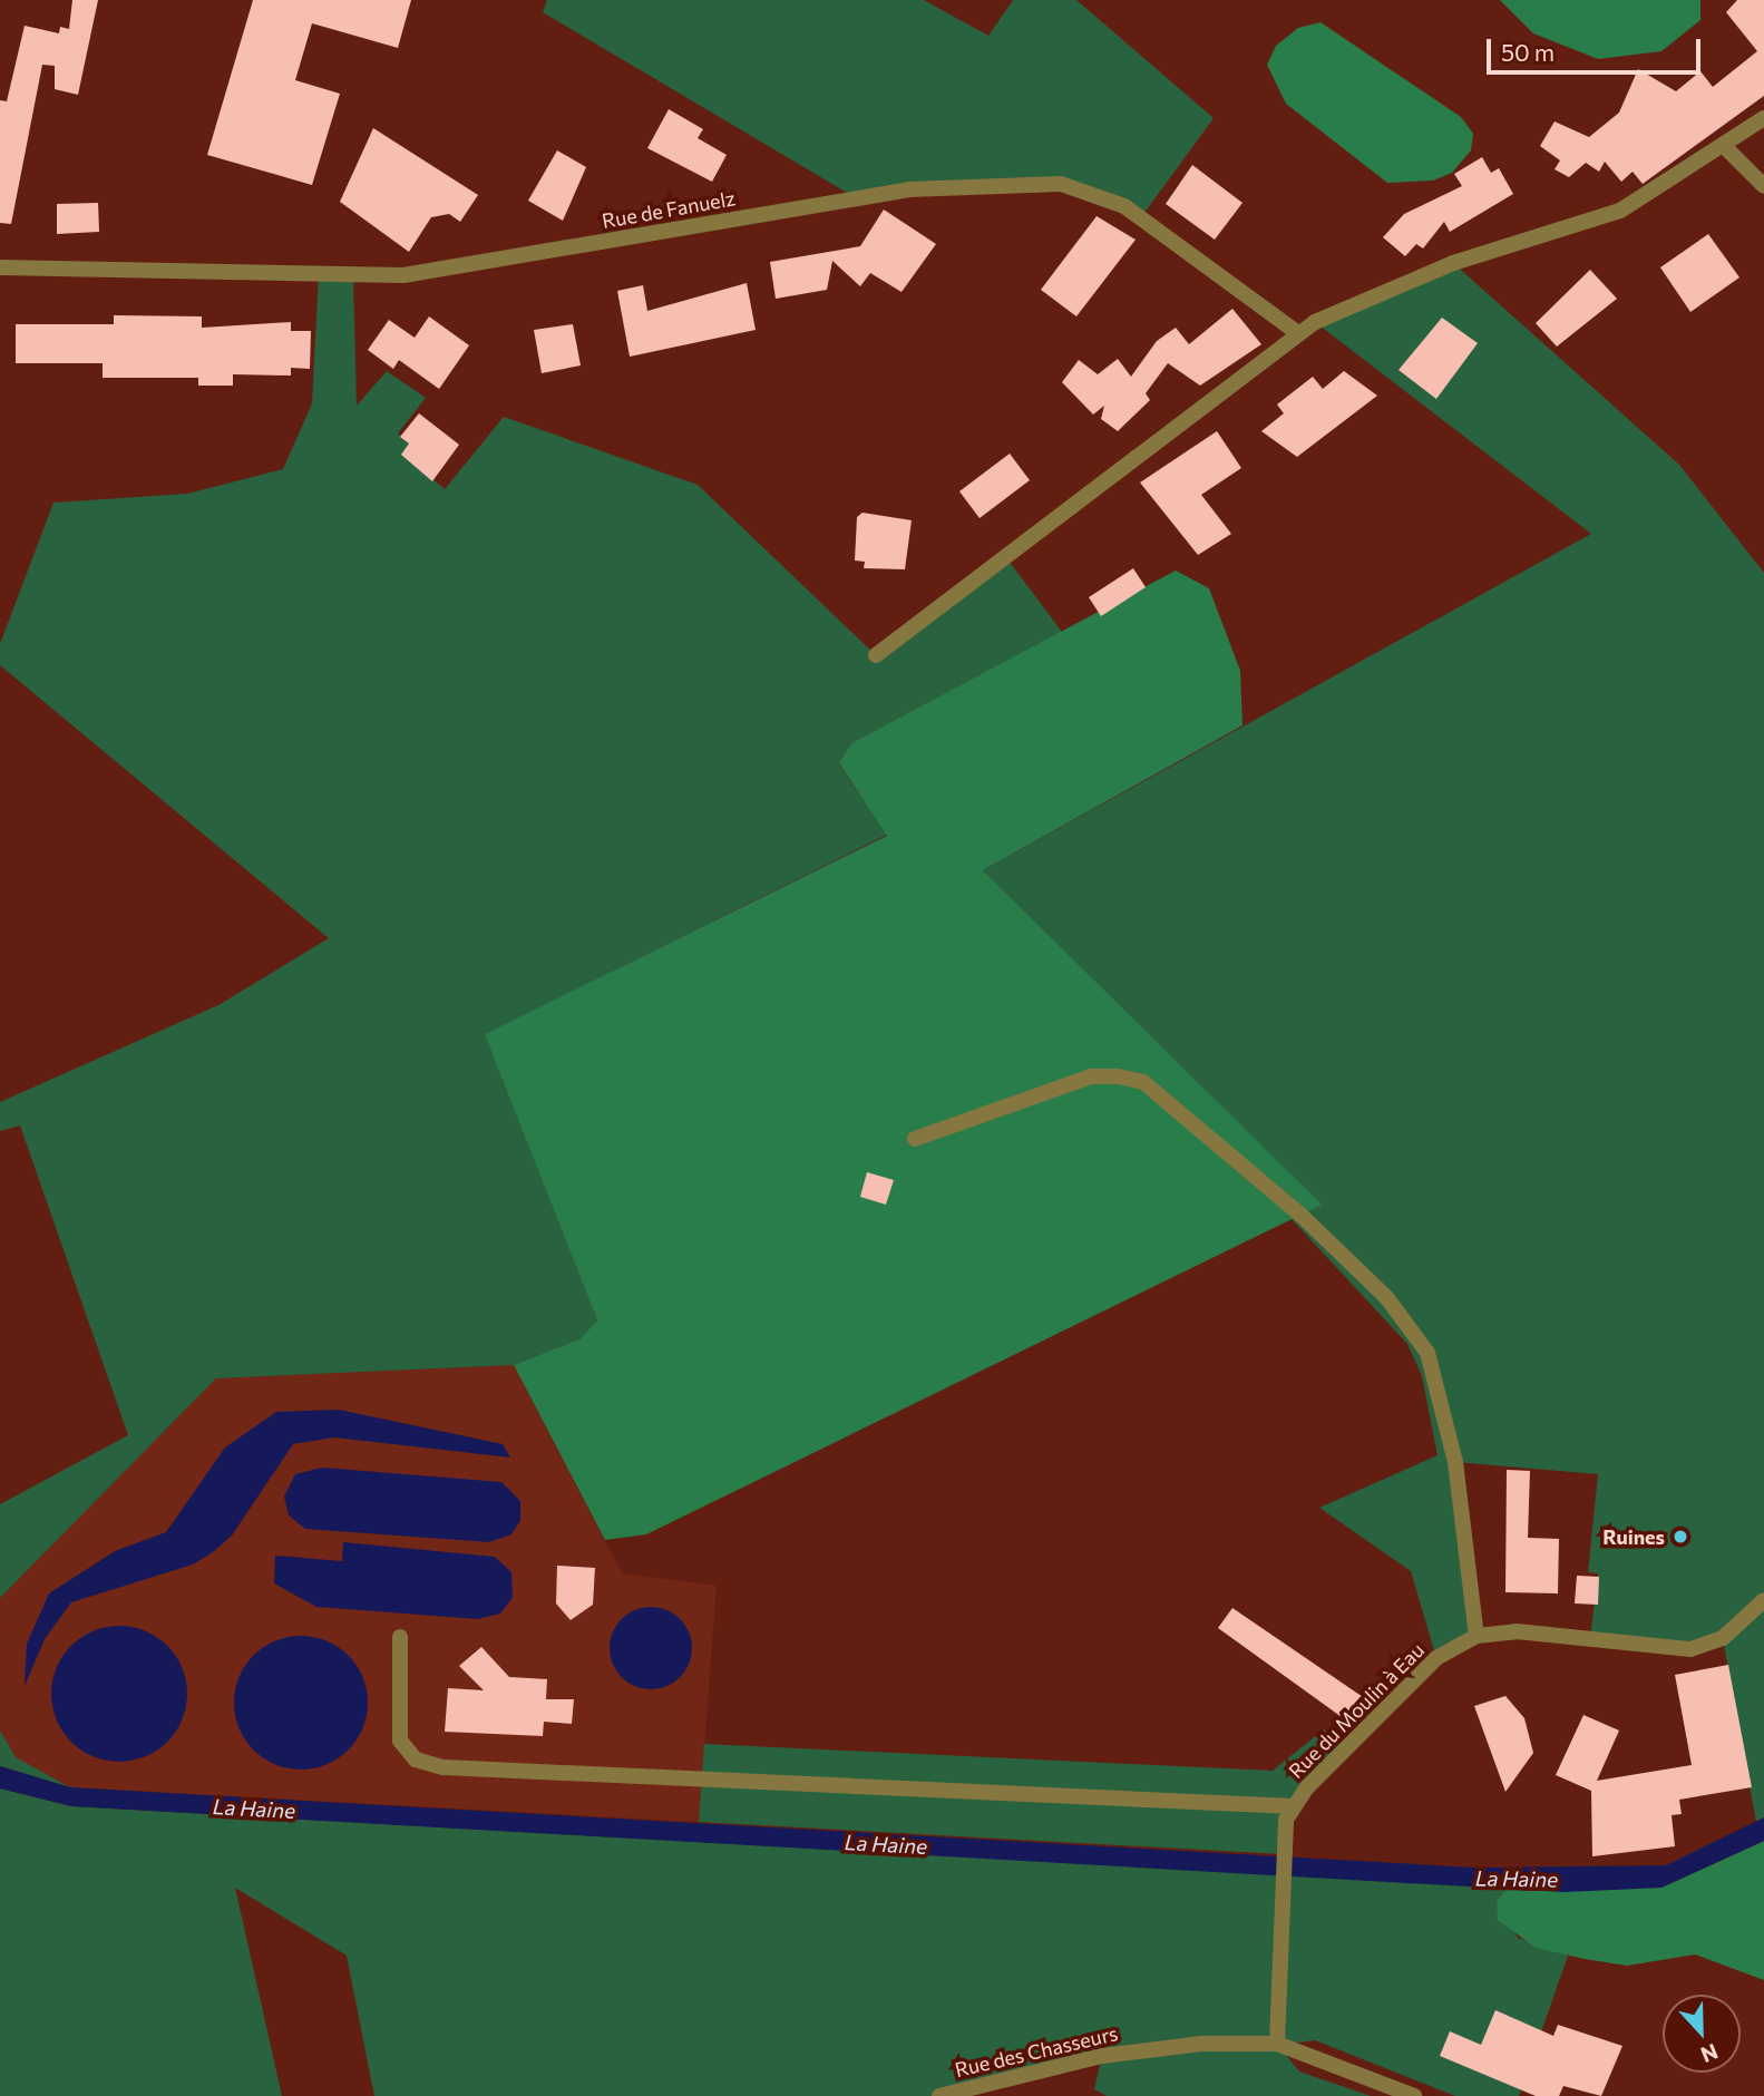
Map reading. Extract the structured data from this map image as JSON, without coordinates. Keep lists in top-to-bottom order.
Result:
{
  "streets": {
    "street": ["Rue de Fanuelz", "Rue du Moulin à Eau", "Rue des Chasseurs"]
  },
  "crossings": [
    ["Rue du Moulin à Eau", "Rue des Chasseurs"]
  ],
  "water": ["La Haine"],
  "places": ["Ruines"],
  "scale_bar": "50 m",
  "north": "bottom"
}
